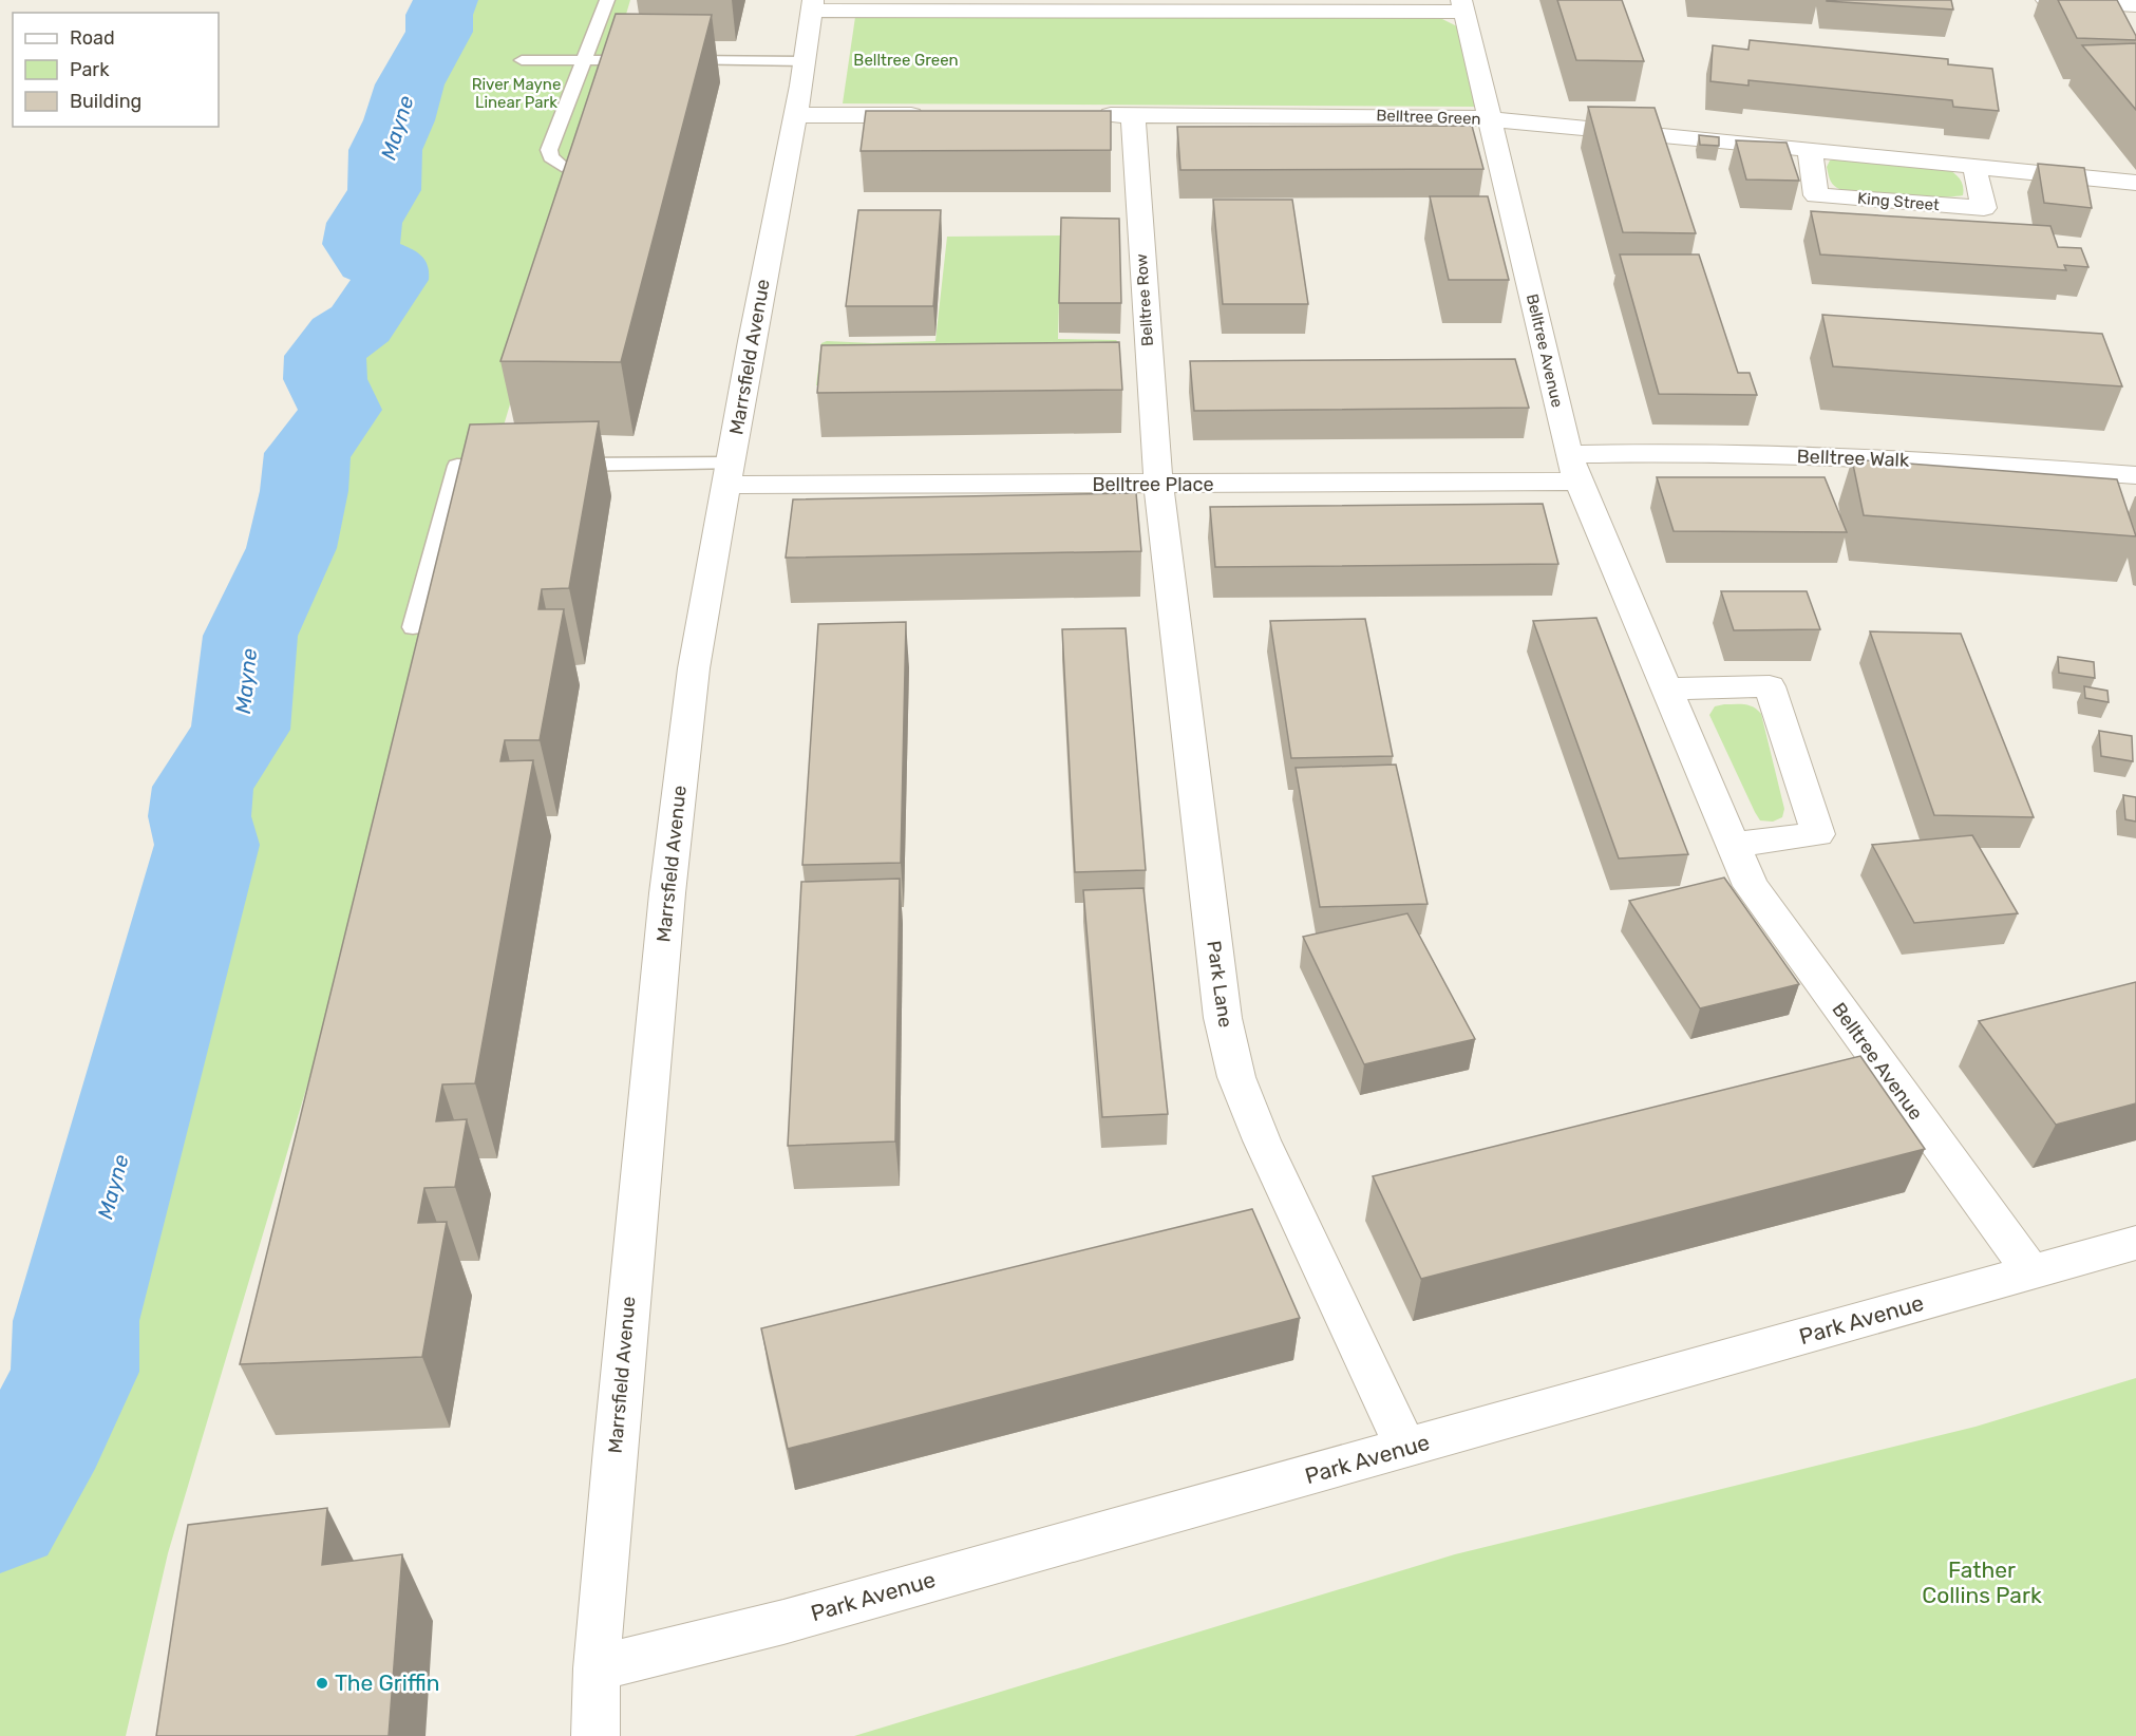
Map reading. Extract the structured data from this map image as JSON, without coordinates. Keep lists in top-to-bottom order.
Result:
{
  "streets": {
    "street": [
      "Belltree Green",
      "King Street",
      "Belltree Row",
      "Belltree Avenue",
      "Marrsfield Avenue",
      "Belltree Walk",
      "Belltree Place",
      "Park Lane",
      "Park Avenue"
    ]
  },
  "crossings": [
    ["Belltree Green", "Belltree Row"],
    ["Belltree Green", "Belltree Avenue"],
    ["Belltree Row", "Belltree Place"],
    ["Belltree Row", "Park Lane"],
    ["Belltree Avenue", "Belltree Walk"],
    ["Belltree Avenue", "Belltree Place"],
    ["Belltree Avenue", "Park Avenue"],
    ["Marrsfield Avenue", "Belltree Place"],
    ["Marrsfield Avenue", "Park Avenue"],
    ["Belltree Walk", "Belltree Place"],
    ["Belltree Place", "Park Lane"],
    ["Park Lane", "Park Avenue"]
  ],
  "water": ["Mayne"],
  "parks": ["Belltree Green", "River Mayne Linear Park", "Father Collins Park"],
  "places": ["The Griffin"],
  "legend": ["Road", "Park", "Building"]
}
